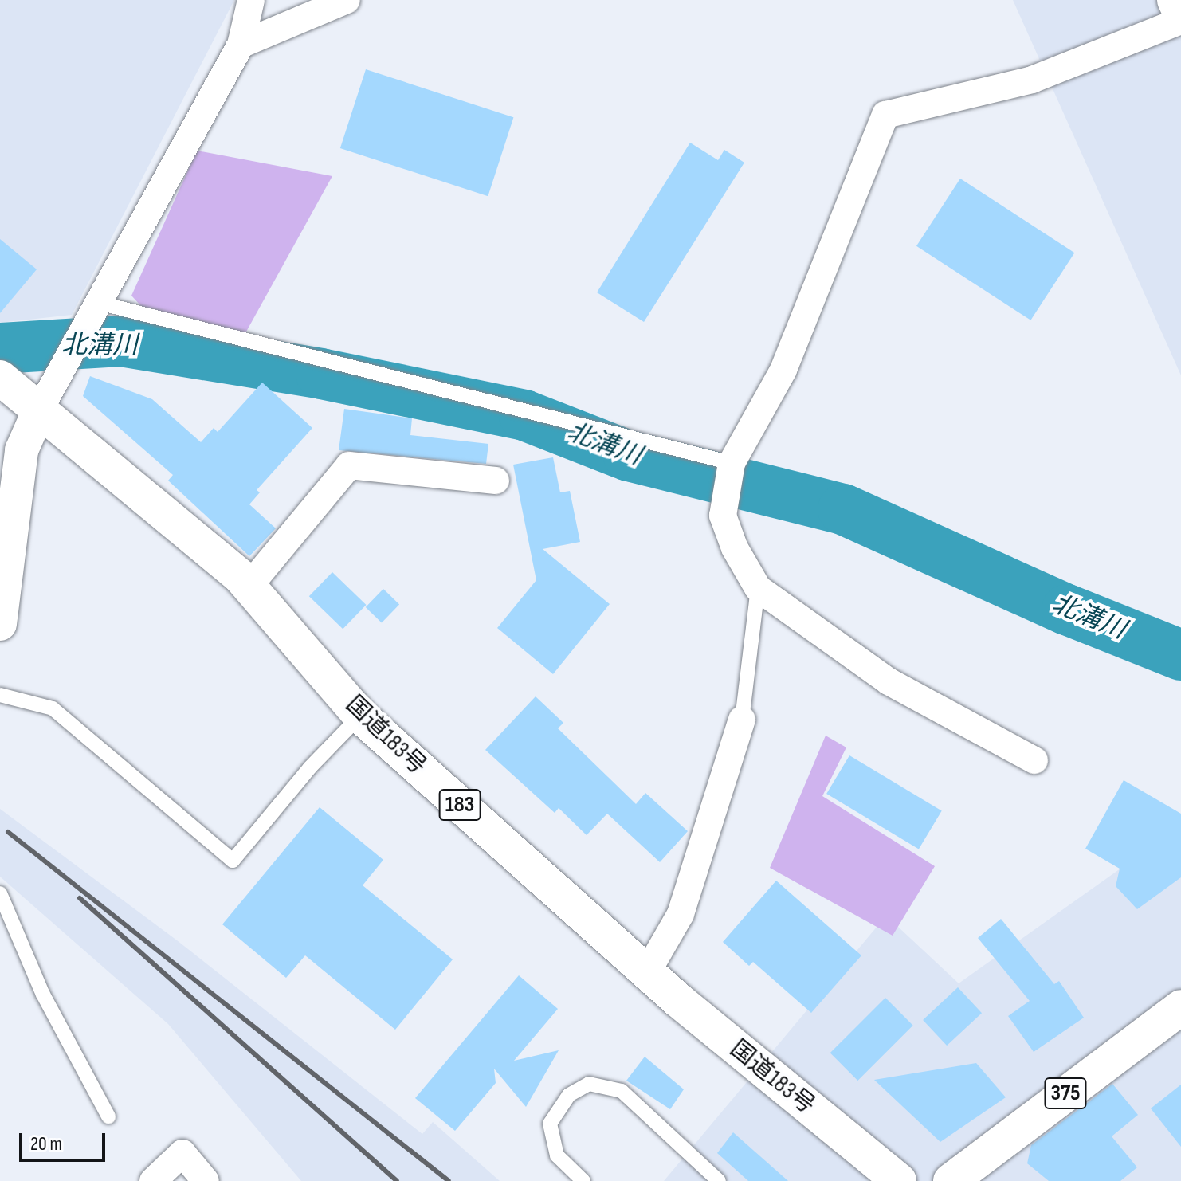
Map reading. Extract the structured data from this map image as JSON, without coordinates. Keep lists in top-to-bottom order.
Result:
{
  "streets": {
    "highway": ["国道183号", "183", "375"]
  },
  "water": ["北溝川"],
  "scale_bar": "20 m"
}
